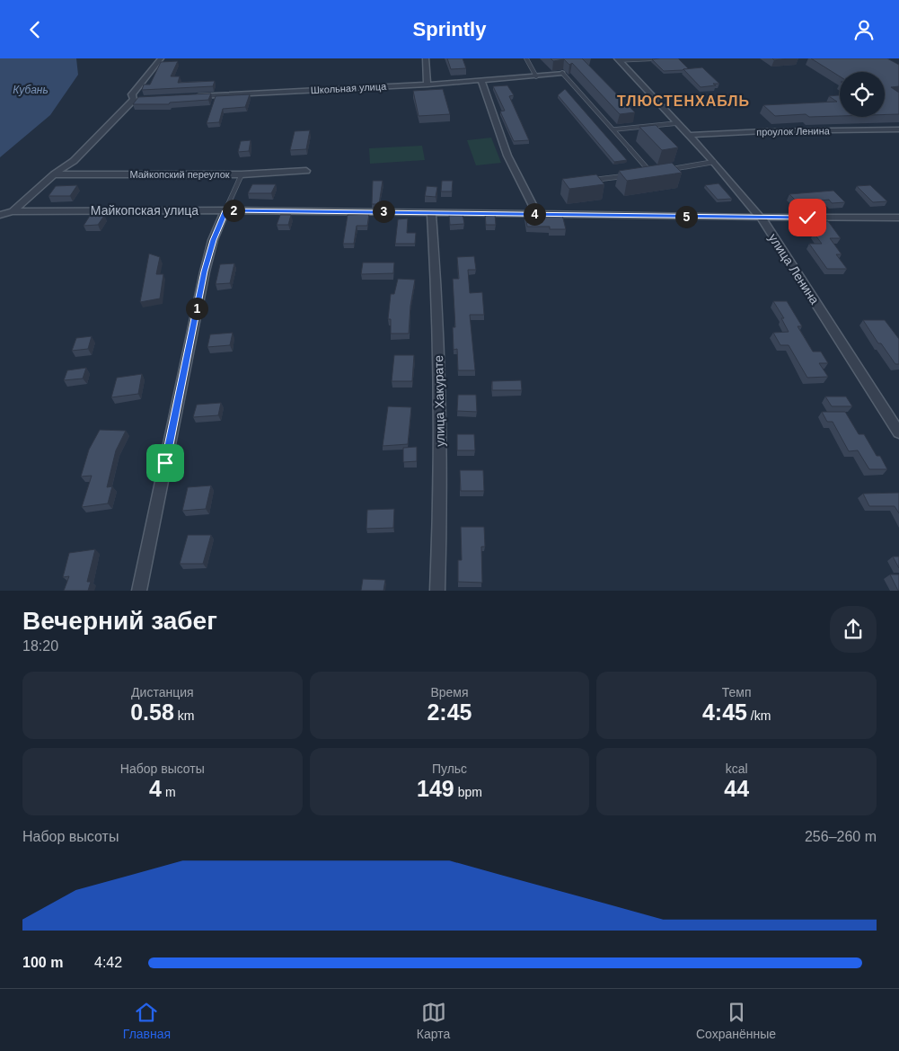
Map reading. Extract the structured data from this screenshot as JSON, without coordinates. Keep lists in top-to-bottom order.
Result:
{
  "streets": {
    "street": [
      "Школьная улица",
      "проулок Ленина",
      "Майкопский переулок",
      "Майкопская улица",
      "улица Ленина",
      "улица Хакурате"
    ]
  },
  "crossings": [
    ["проулок Ленина", "улица Ленина"],
    ["Майкопская улица", "улица Ленина"],
    ["Майкопская улица", "улица Хакурате"]
  ],
  "districts": ["ТЛЮСТЕНХАБЛЬ"],
  "water": ["Кубань"],
  "page": {
    "header": "Sprintly",
    "pins": [
      "2",
      "3",
      "4",
      "5",
      "1"
    ],
    "heading": ["Вечерний забег", "18:20"],
    "stats": [
      ["Дистанция", "0.58 km"],
      ["Время", "2:45"],
      ["Темп", "4:45 /km"],
      ["Набор высоты", "4 m"],
      ["Пульс", "149 bpm"],
      ["kcal", "44"]
    ],
    "chart": ["Набор высоты", "256–260 m"],
    "list": [
      {
        "name": "100 m",
        "note": "4:42"
      }
    ],
    "tabs": ["Главная", "Карта", "Сохранённые"]
  }
}
